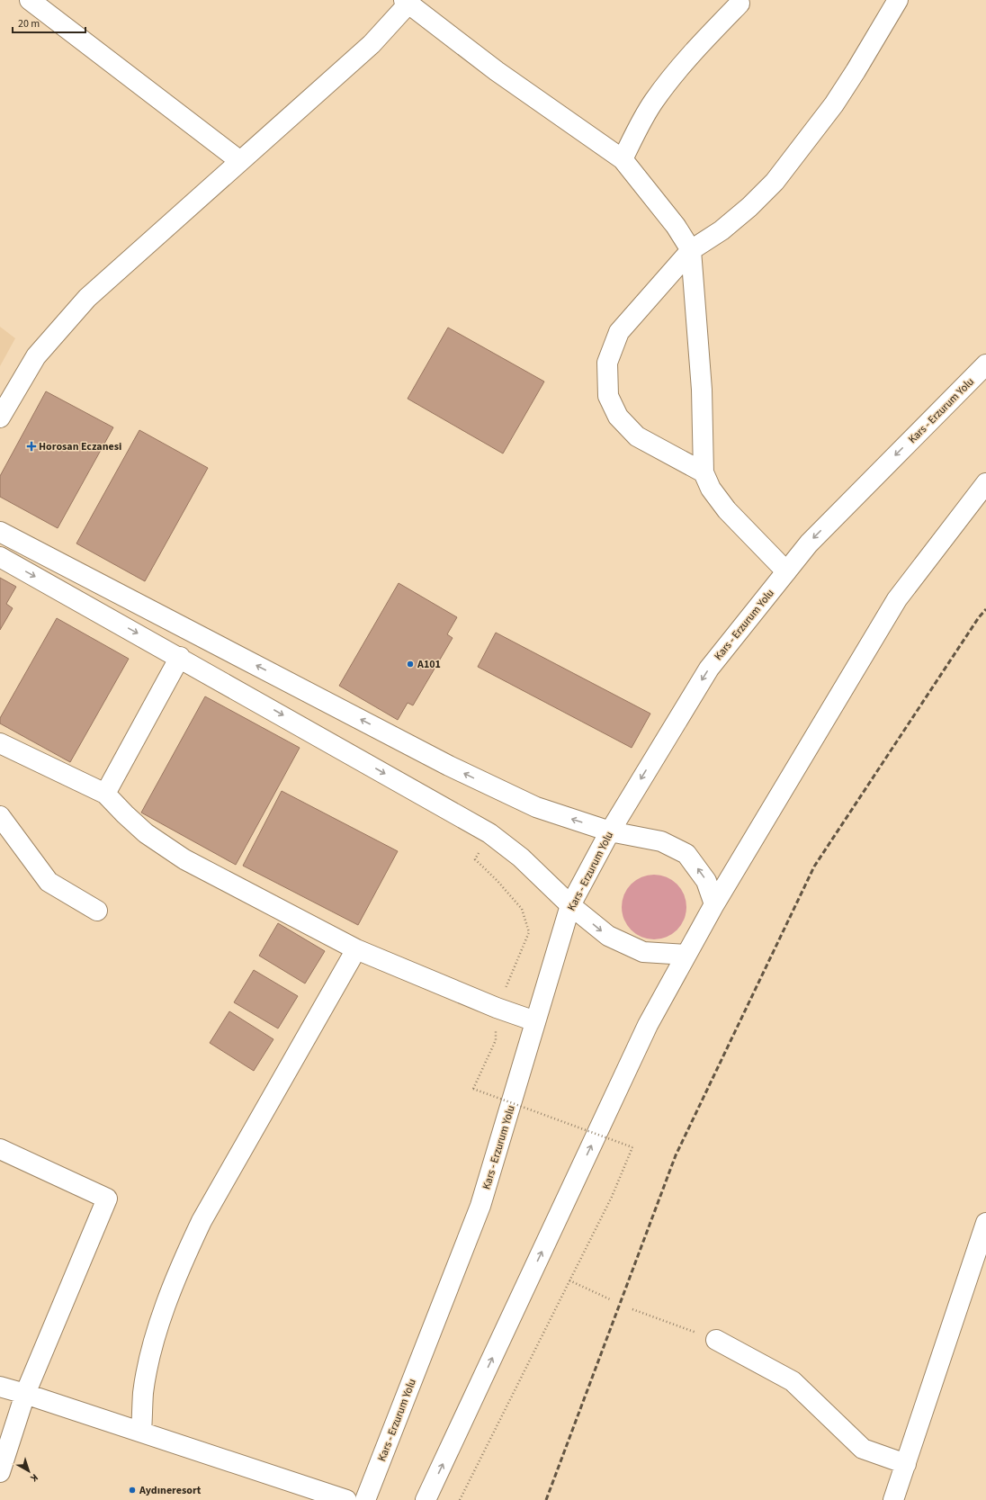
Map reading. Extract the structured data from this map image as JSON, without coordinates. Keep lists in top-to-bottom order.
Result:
{
  "streets": {
    "main road": ["Kars - Erzurum Yolu"]
  },
  "places": {
    "health": ["Horosan Eczanesi"],
    "other": ["A101", "Aydıneresort"]
  },
  "scale_bar": "20 m",
  "north": "bottom right"
}
